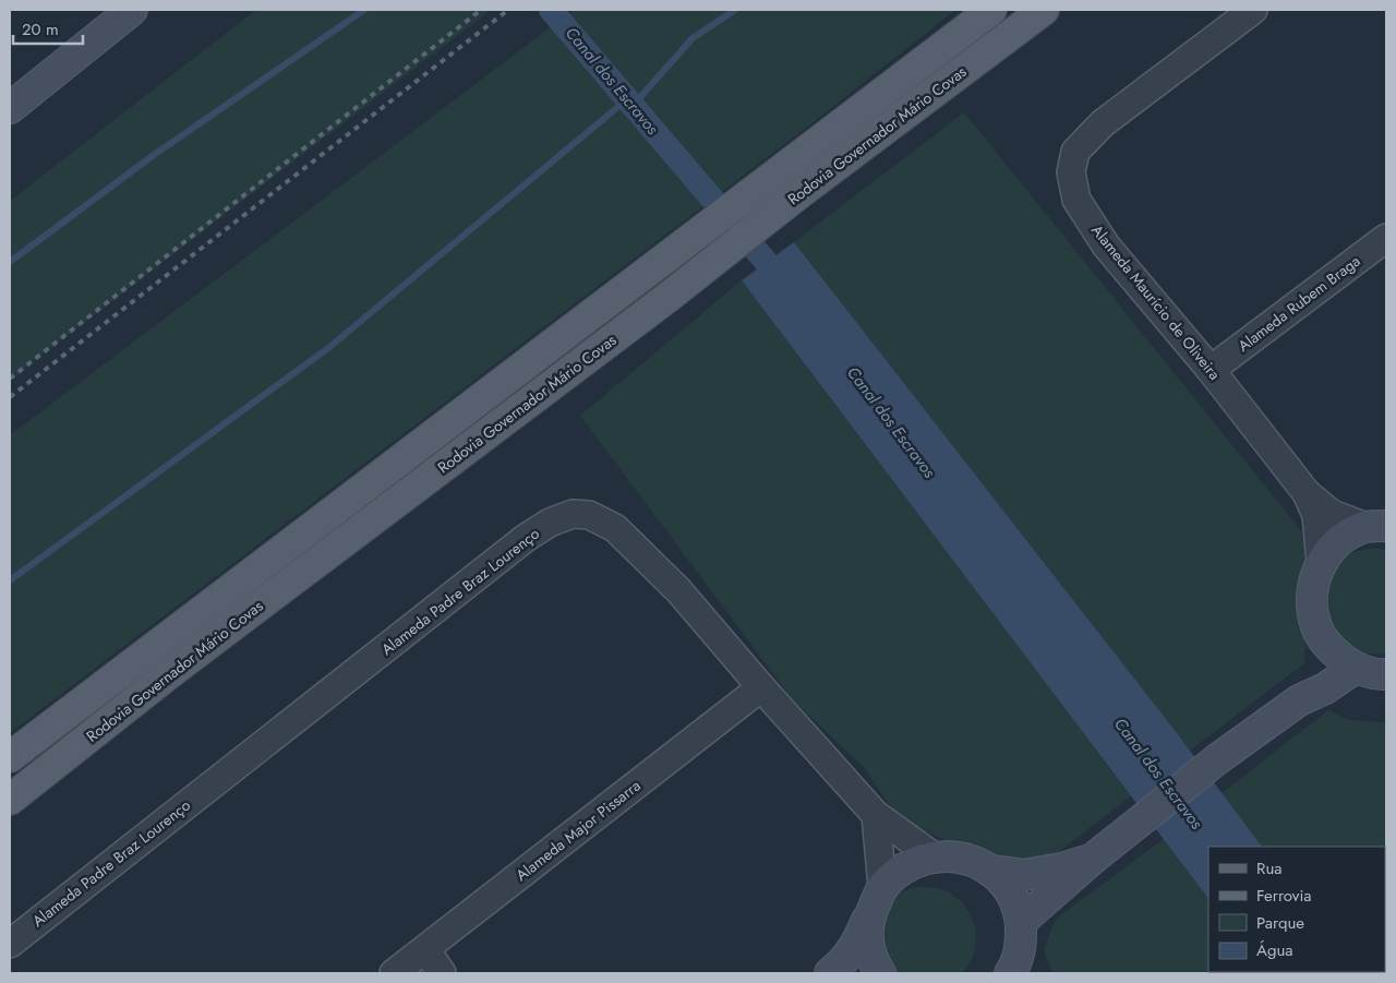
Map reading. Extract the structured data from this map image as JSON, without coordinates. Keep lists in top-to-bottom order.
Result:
{
  "streets": {
    "main road": ["Rodovia Governador Mário Covas"],
    "street": [
      "Alameda Maurício de Oliveira",
      "Alameda Rubem Braga",
      "Alameda Padre Braz Lourenço",
      "Alameda Major Pissarra"
    ]
  },
  "crossings": [
    ["Alameda Maurício de Oliveira", "Alameda Rubem Braga"],
    ["Alameda Padre Braz Lourenço", "Alameda Major Pissarra"]
  ],
  "water": ["Canal dos Escravos"],
  "legend": [
    "Rua",
    "Ferrovia",
    "Parque",
    "Água"
  ],
  "scale_bar": "20 m"
}
